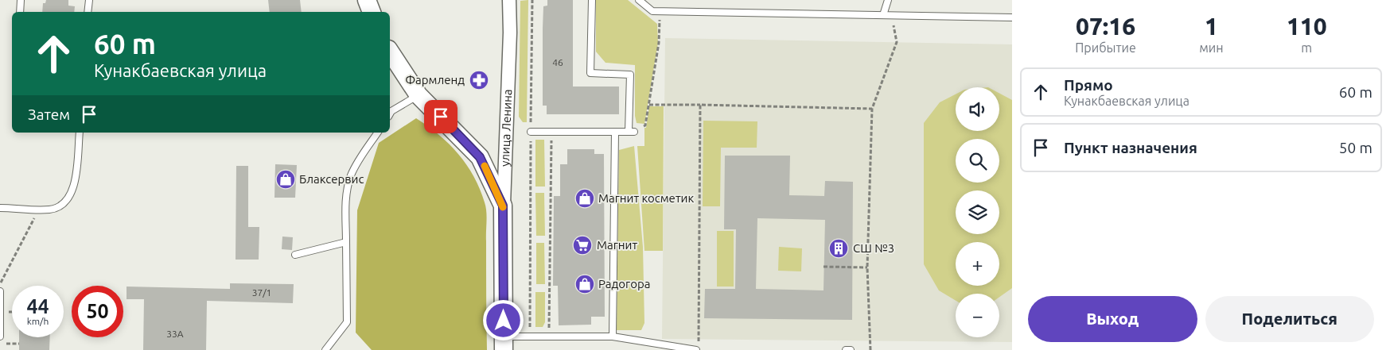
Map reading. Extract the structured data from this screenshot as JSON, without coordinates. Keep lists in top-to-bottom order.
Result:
{
  "streets": {
    "main road": ["улица Ленина"]
  },
  "places": {
    "pharmacy": ["Фармленд"],
    "shop": ["Блаксервис", "Магнит косметик", "Радогора"],
    "supermarket": ["Магнит"],
    "building": ["СШ №3"]
  },
  "house_numbers": ["46", "37/1", "33А"],
  "page": {
    "eta": [
      "07:16",
      "Прибытие",
      "1",
      "мин",
      "110",
      "m"
    ],
    "turn": ["60 m", "Кунакбаевская улица"],
    "list": [
      {
        "name": "Прямо",
        "note": "Кунакбаевская улица",
        "value": "60 m"
      },
      {
        "name": "Пункт назначения",
        "value": "50 m"
      }
    ],
    "map_buttons": ["+", "−"],
    "then": "Затем",
    "speed": "44 km/h",
    "limit": "50",
    "buttons": ["Выход", "Поделиться"]
  }
}
